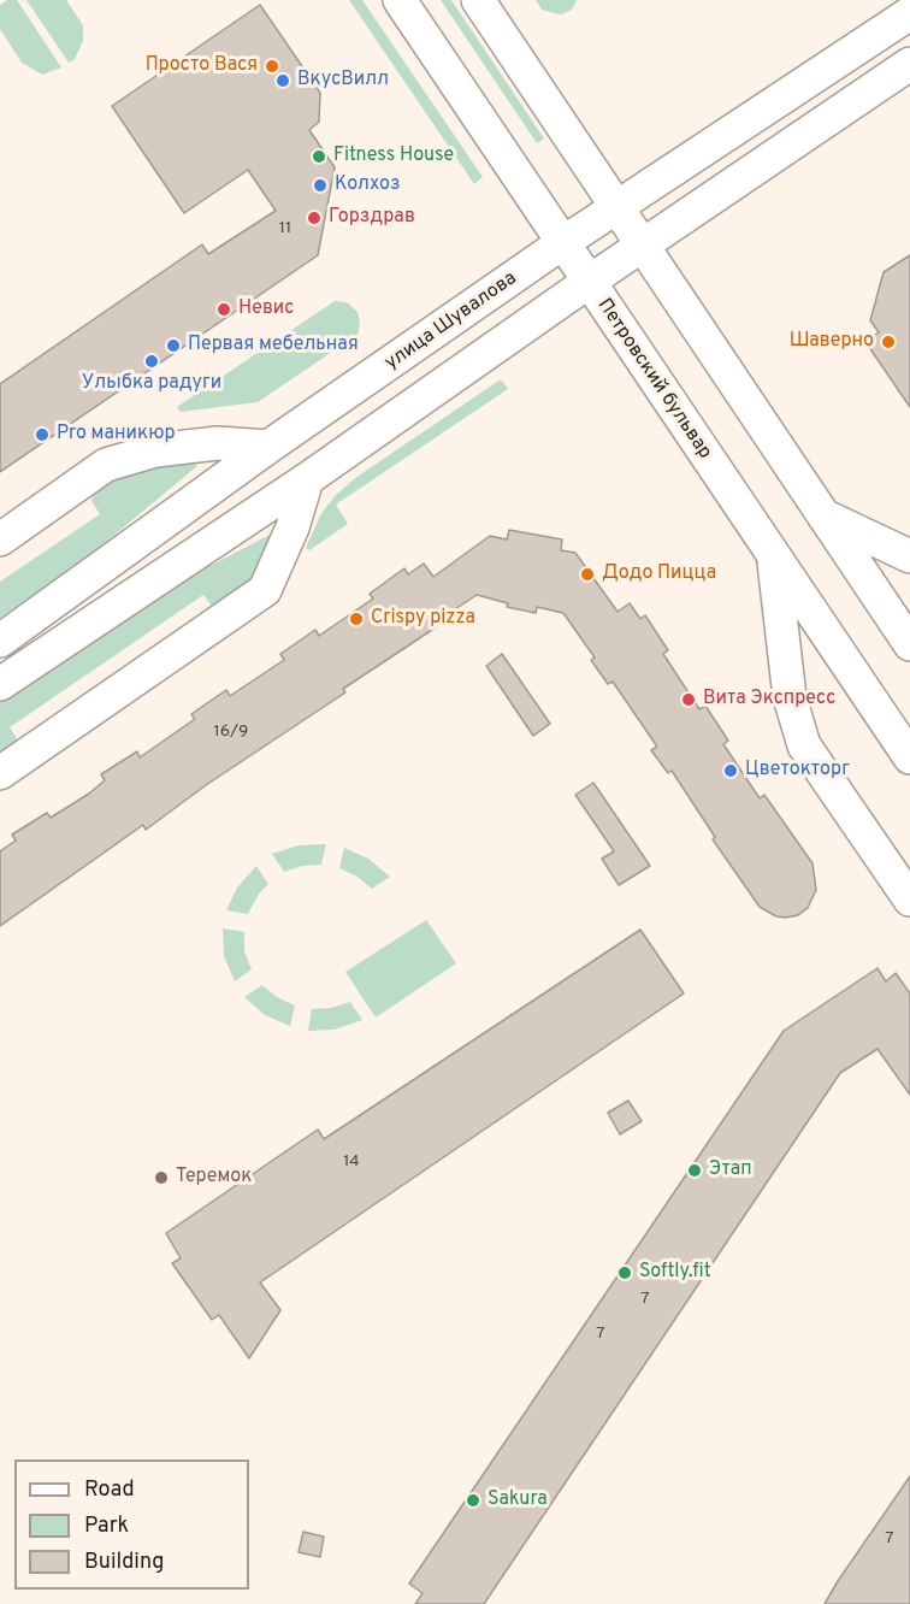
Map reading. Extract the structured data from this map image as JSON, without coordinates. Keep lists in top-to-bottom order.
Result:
{
  "streets": {
    "street": ["улица Шувалова", "Петровский бульвар"]
  },
  "crossings": [
    ["улица Шувалова", "Петровский бульвар"]
  ],
  "places": [
    "Просто Вася",
    "ВкусВилл",
    "Fitness House",
    "Колхоз",
    "Горздрав",
    "Невис",
    "Шаверно",
    "Первая мебельная",
    "Улыбка радуги",
    "Pro маникюр",
    "Додо Пицца",
    "Crispy pizza",
    "Вита Экспресс",
    "Цветокторг",
    "Этап",
    "Теремок",
    "Softly.fit",
    "Sakura"
  ],
  "house_numbers": [
    "11",
    "16/9",
    "14",
    "7",
    "7",
    "7"
  ],
  "legend": ["Road", "Park", "Building"]
}
